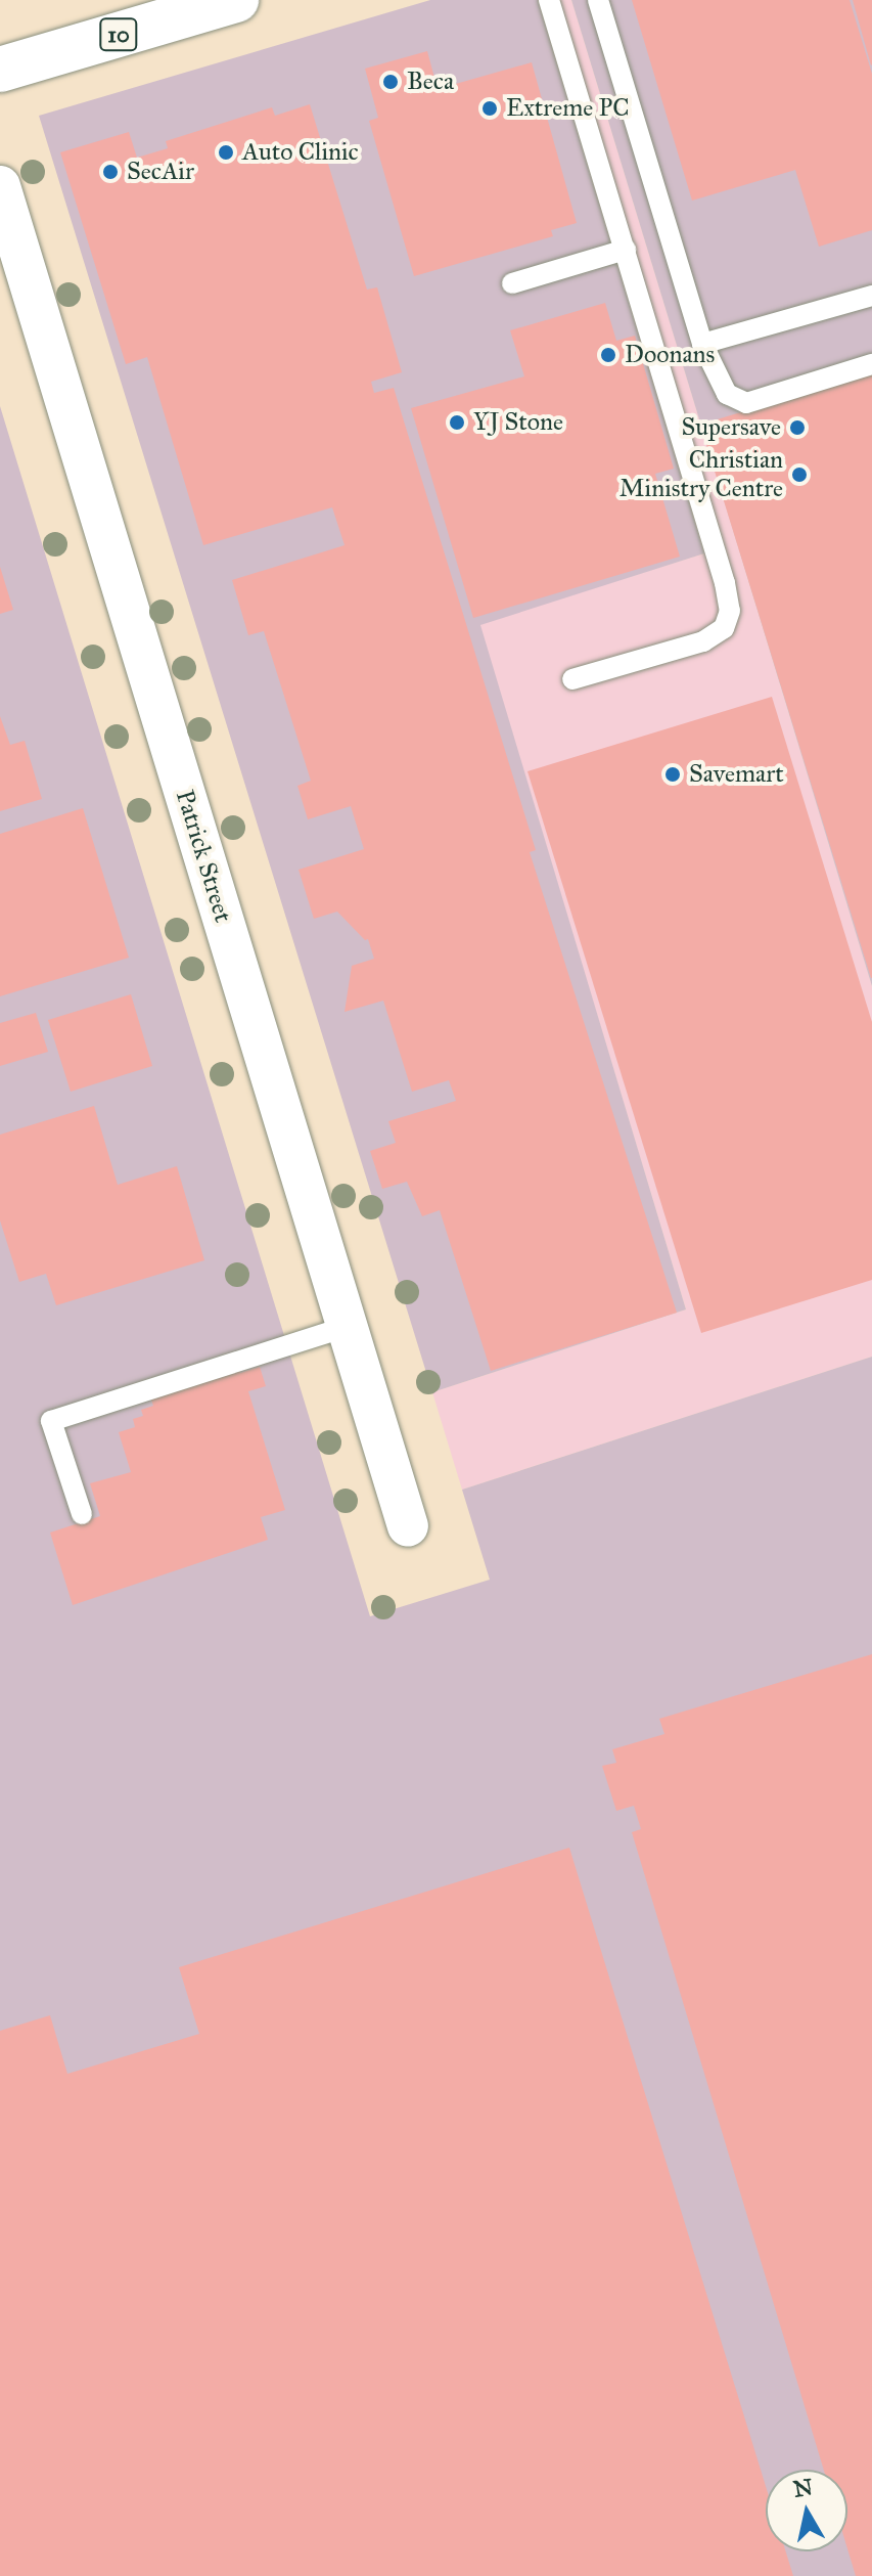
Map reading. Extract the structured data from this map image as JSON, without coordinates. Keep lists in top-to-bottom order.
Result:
{
  "streets": {
    "main road": ["10"],
    "street": ["Patrick Street"]
  },
  "places": [
    "Beca",
    "Extreme PC",
    "Auto Clinic",
    "SecAir",
    "Doonans",
    "YJ Stone",
    "Supersave",
    "Christian Ministry Centre",
    "Savemart"
  ],
  "north": "top"
}
